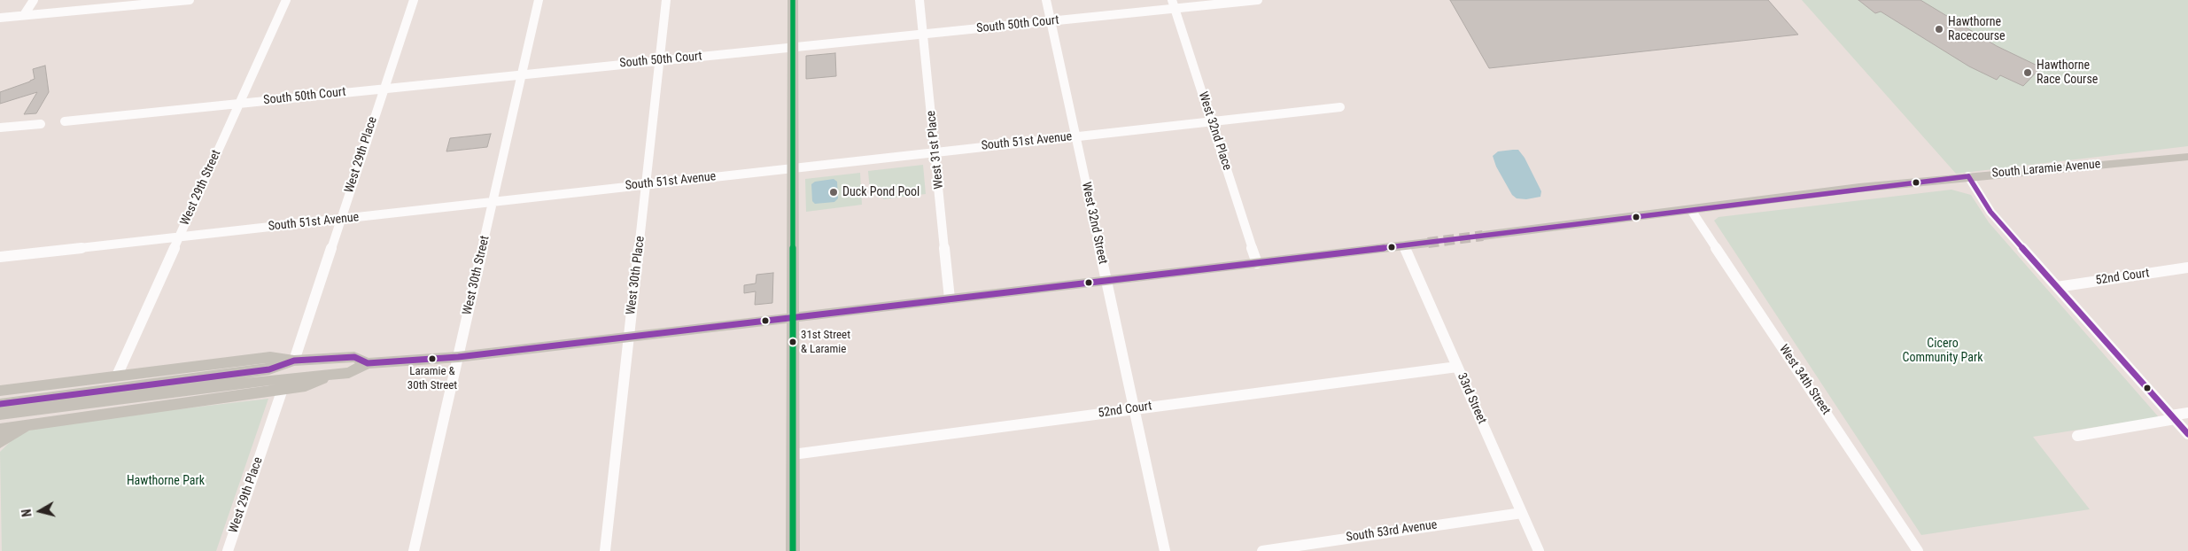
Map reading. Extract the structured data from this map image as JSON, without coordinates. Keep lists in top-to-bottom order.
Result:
{
  "streets": {
    "main road": ["South Laramie Avenue"],
    "street": [
      "South 50th Court",
      "West 32nd Place",
      "South 51st Avenue",
      "West 31st Place",
      "West 29th Place",
      "West 29th Street",
      "West 32nd Street",
      "West 30th Street",
      "West 30th Place",
      "52nd Court",
      "West 34th Street",
      "33rd Street",
      "South 53rd Avenue"
    ]
  },
  "crossings": [
    ["South 50th Court", "West 32nd Place"],
    ["South 50th Court", "West 31st Place"],
    ["South 50th Court", "West 29th Place"],
    ["South 50th Court", "West 29th Street"],
    ["South 50th Court", "West 32nd Street"],
    ["South 50th Court", "West 30th Street"],
    ["South 50th Court", "West 30th Place"],
    ["West 32nd Place", "South 51st Avenue"],
    ["South 51st Avenue", "West 31st Place"],
    ["South 51st Avenue", "West 29th Place"],
    ["South 51st Avenue", "West 29th Street"],
    ["South 51st Avenue", "West 32nd Street"],
    ["South 51st Avenue", "West 30th Street"],
    ["South 51st Avenue", "West 30th Place"],
    ["South Laramie Avenue", "West 34th Street"],
    ["West 32nd Street", "52nd Court"],
    ["52nd Court", "33rd Street"],
    ["33rd Street", "South 53rd Avenue"]
  ],
  "parks": ["Cicero Community Park", "Hawthorne Park"],
  "places": [
    "Hawthorne Racecourse",
    "Hawthorne Race Course",
    "Duck Pond Pool",
    "31st Street & Laramie",
    "Laramie & 30th Street"
  ],
  "north": "left"
}
